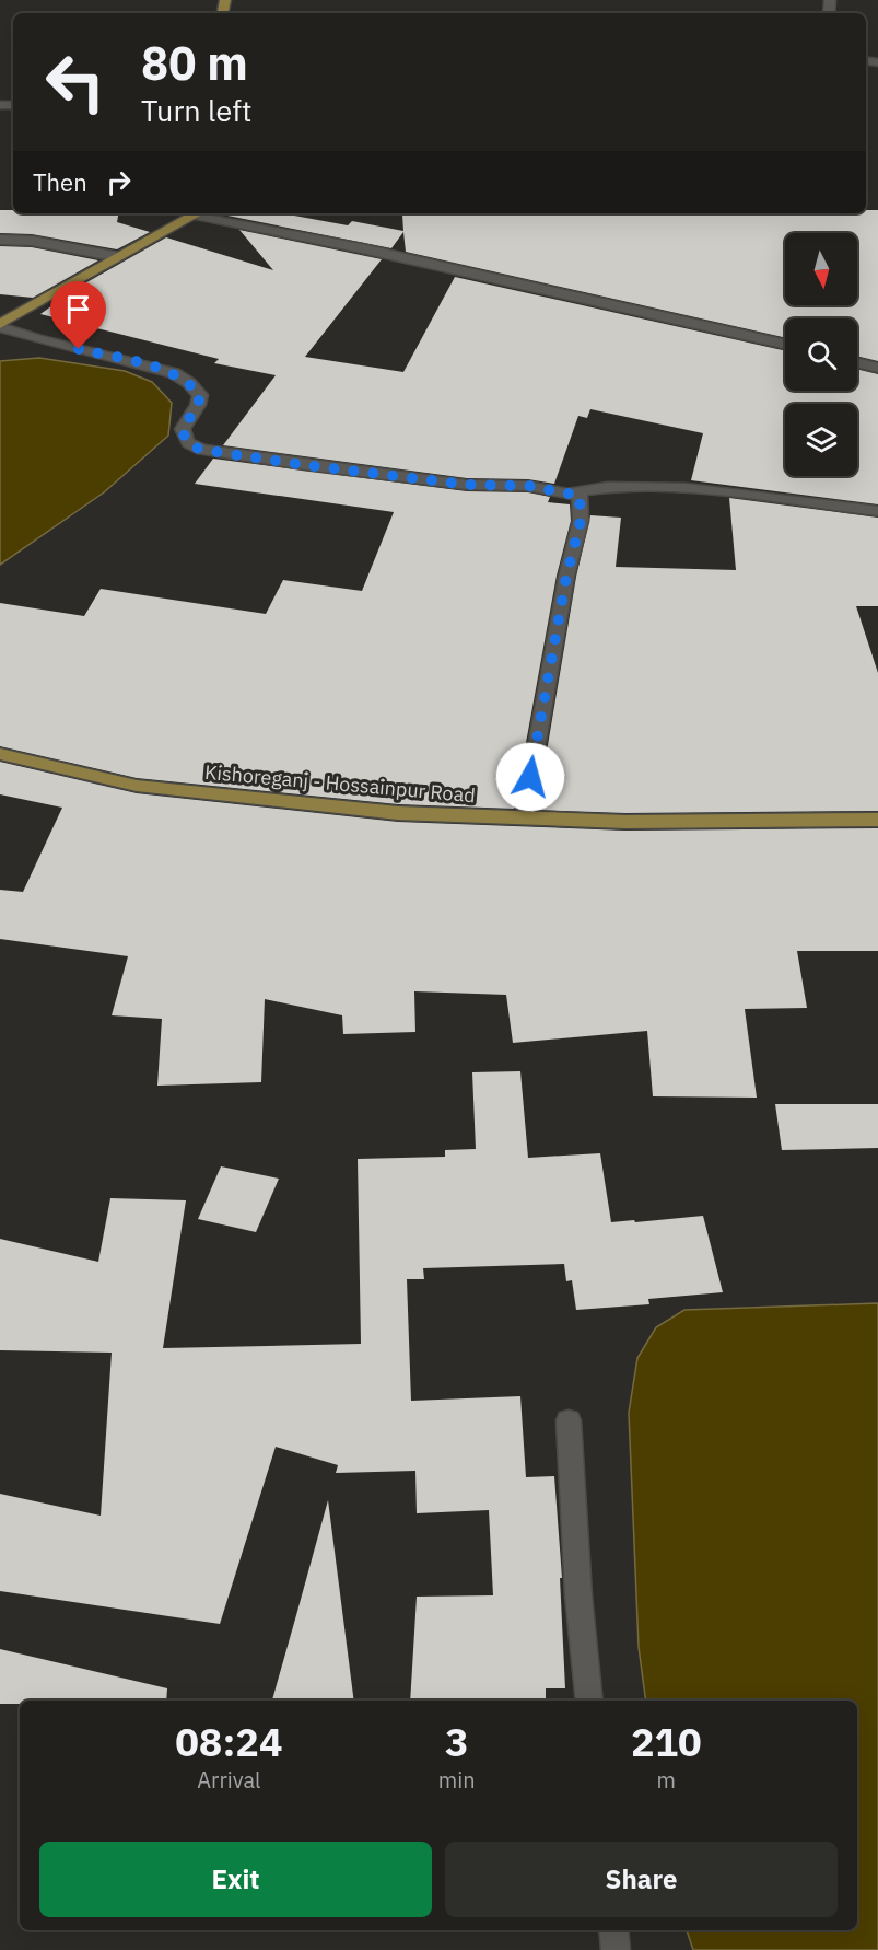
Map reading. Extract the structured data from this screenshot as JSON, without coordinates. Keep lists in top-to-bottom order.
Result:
{
  "streets": {
    "main road": ["Kishoreganj - Hossainpur Road"]
  },
  "north": "bottom",
  "page": {
    "turn": ["80 m", "Turn left"],
    "then": "Then",
    "eta": [
      "08:24",
      "Arrival",
      "3",
      "min",
      "210",
      "m"
    ],
    "buttons": ["Exit", "Share"]
  }
}
